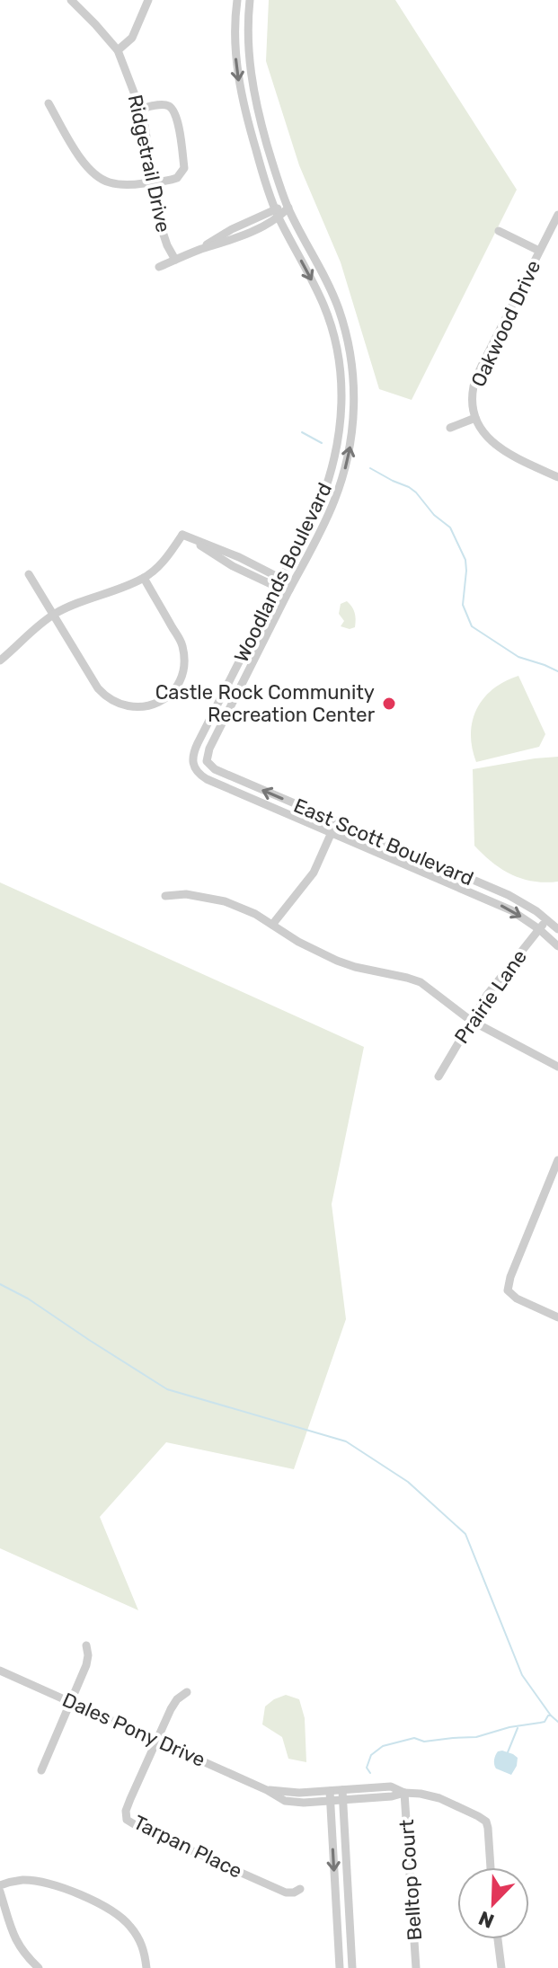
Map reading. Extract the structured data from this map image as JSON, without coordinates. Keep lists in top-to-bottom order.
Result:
{
  "streets": {
    "street": [
      "Ridgetrail Drive",
      "Oakwood Drive",
      "Woodlands Boulevard",
      "East Scott Boulevard",
      "Prairie Lane",
      "Dales Pony Drive",
      "Tarpan Place",
      "Belltop Court"
    ]
  },
  "crossings": [
    ["Woodlands Boulevard", "East Scott Boulevard"],
    ["East Scott Boulevard", "Prairie Lane"],
    ["Dales Pony Drive", "Tarpan Place"],
    ["Dales Pony Drive", "Belltop Court"]
  ],
  "places": ["Castle Rock Community Recreation Center"],
  "north": "bottom left"
}
